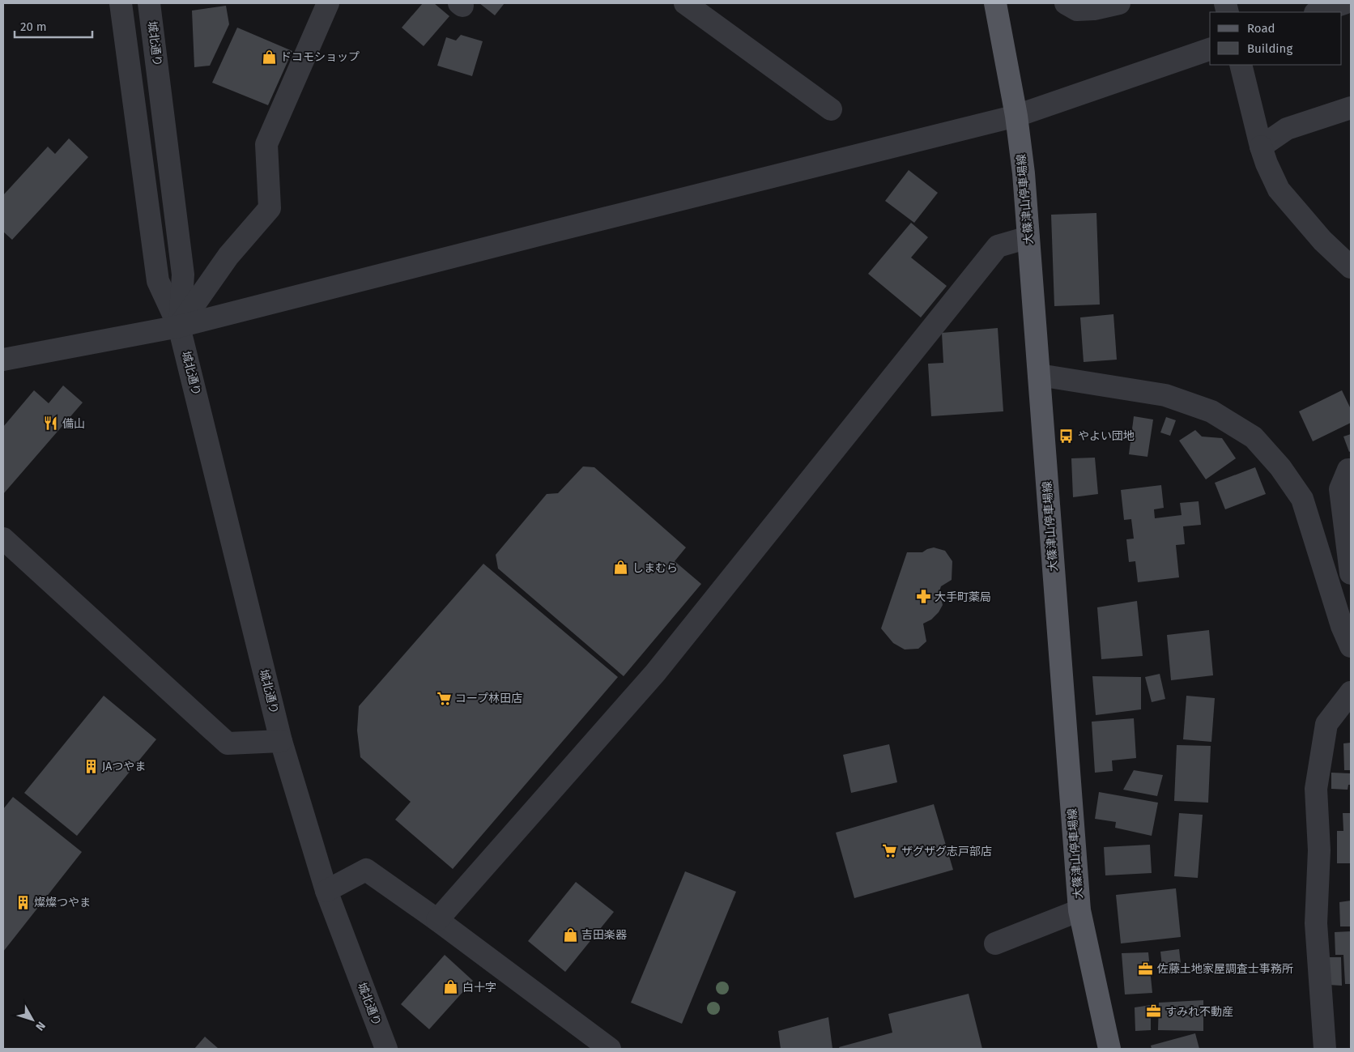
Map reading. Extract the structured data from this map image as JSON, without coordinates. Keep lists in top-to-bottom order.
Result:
{
  "streets": {
    "main road": ["大篠津山停車場線"],
    "street": ["城北通り"]
  },
  "places": {
    "shop": [
      "ドコモショップ",
      "しまむら",
      "吉田楽器",
      "白十字"
    ],
    "restaurant": ["備山"],
    "bus stop": ["やよい団地"],
    "pharmacy": ["大手町薬局"],
    "supermarket": ["コープ林田店", "ザグザグ志戸部店"],
    "building": ["JAつやま", "燦燦つやま"],
    "office": ["佐藤土地家屋調査士事務所", "すみれ不動産"]
  },
  "legend": ["Road", "Building"],
  "scale_bar": "20 m",
  "north": "bottom right"
}
